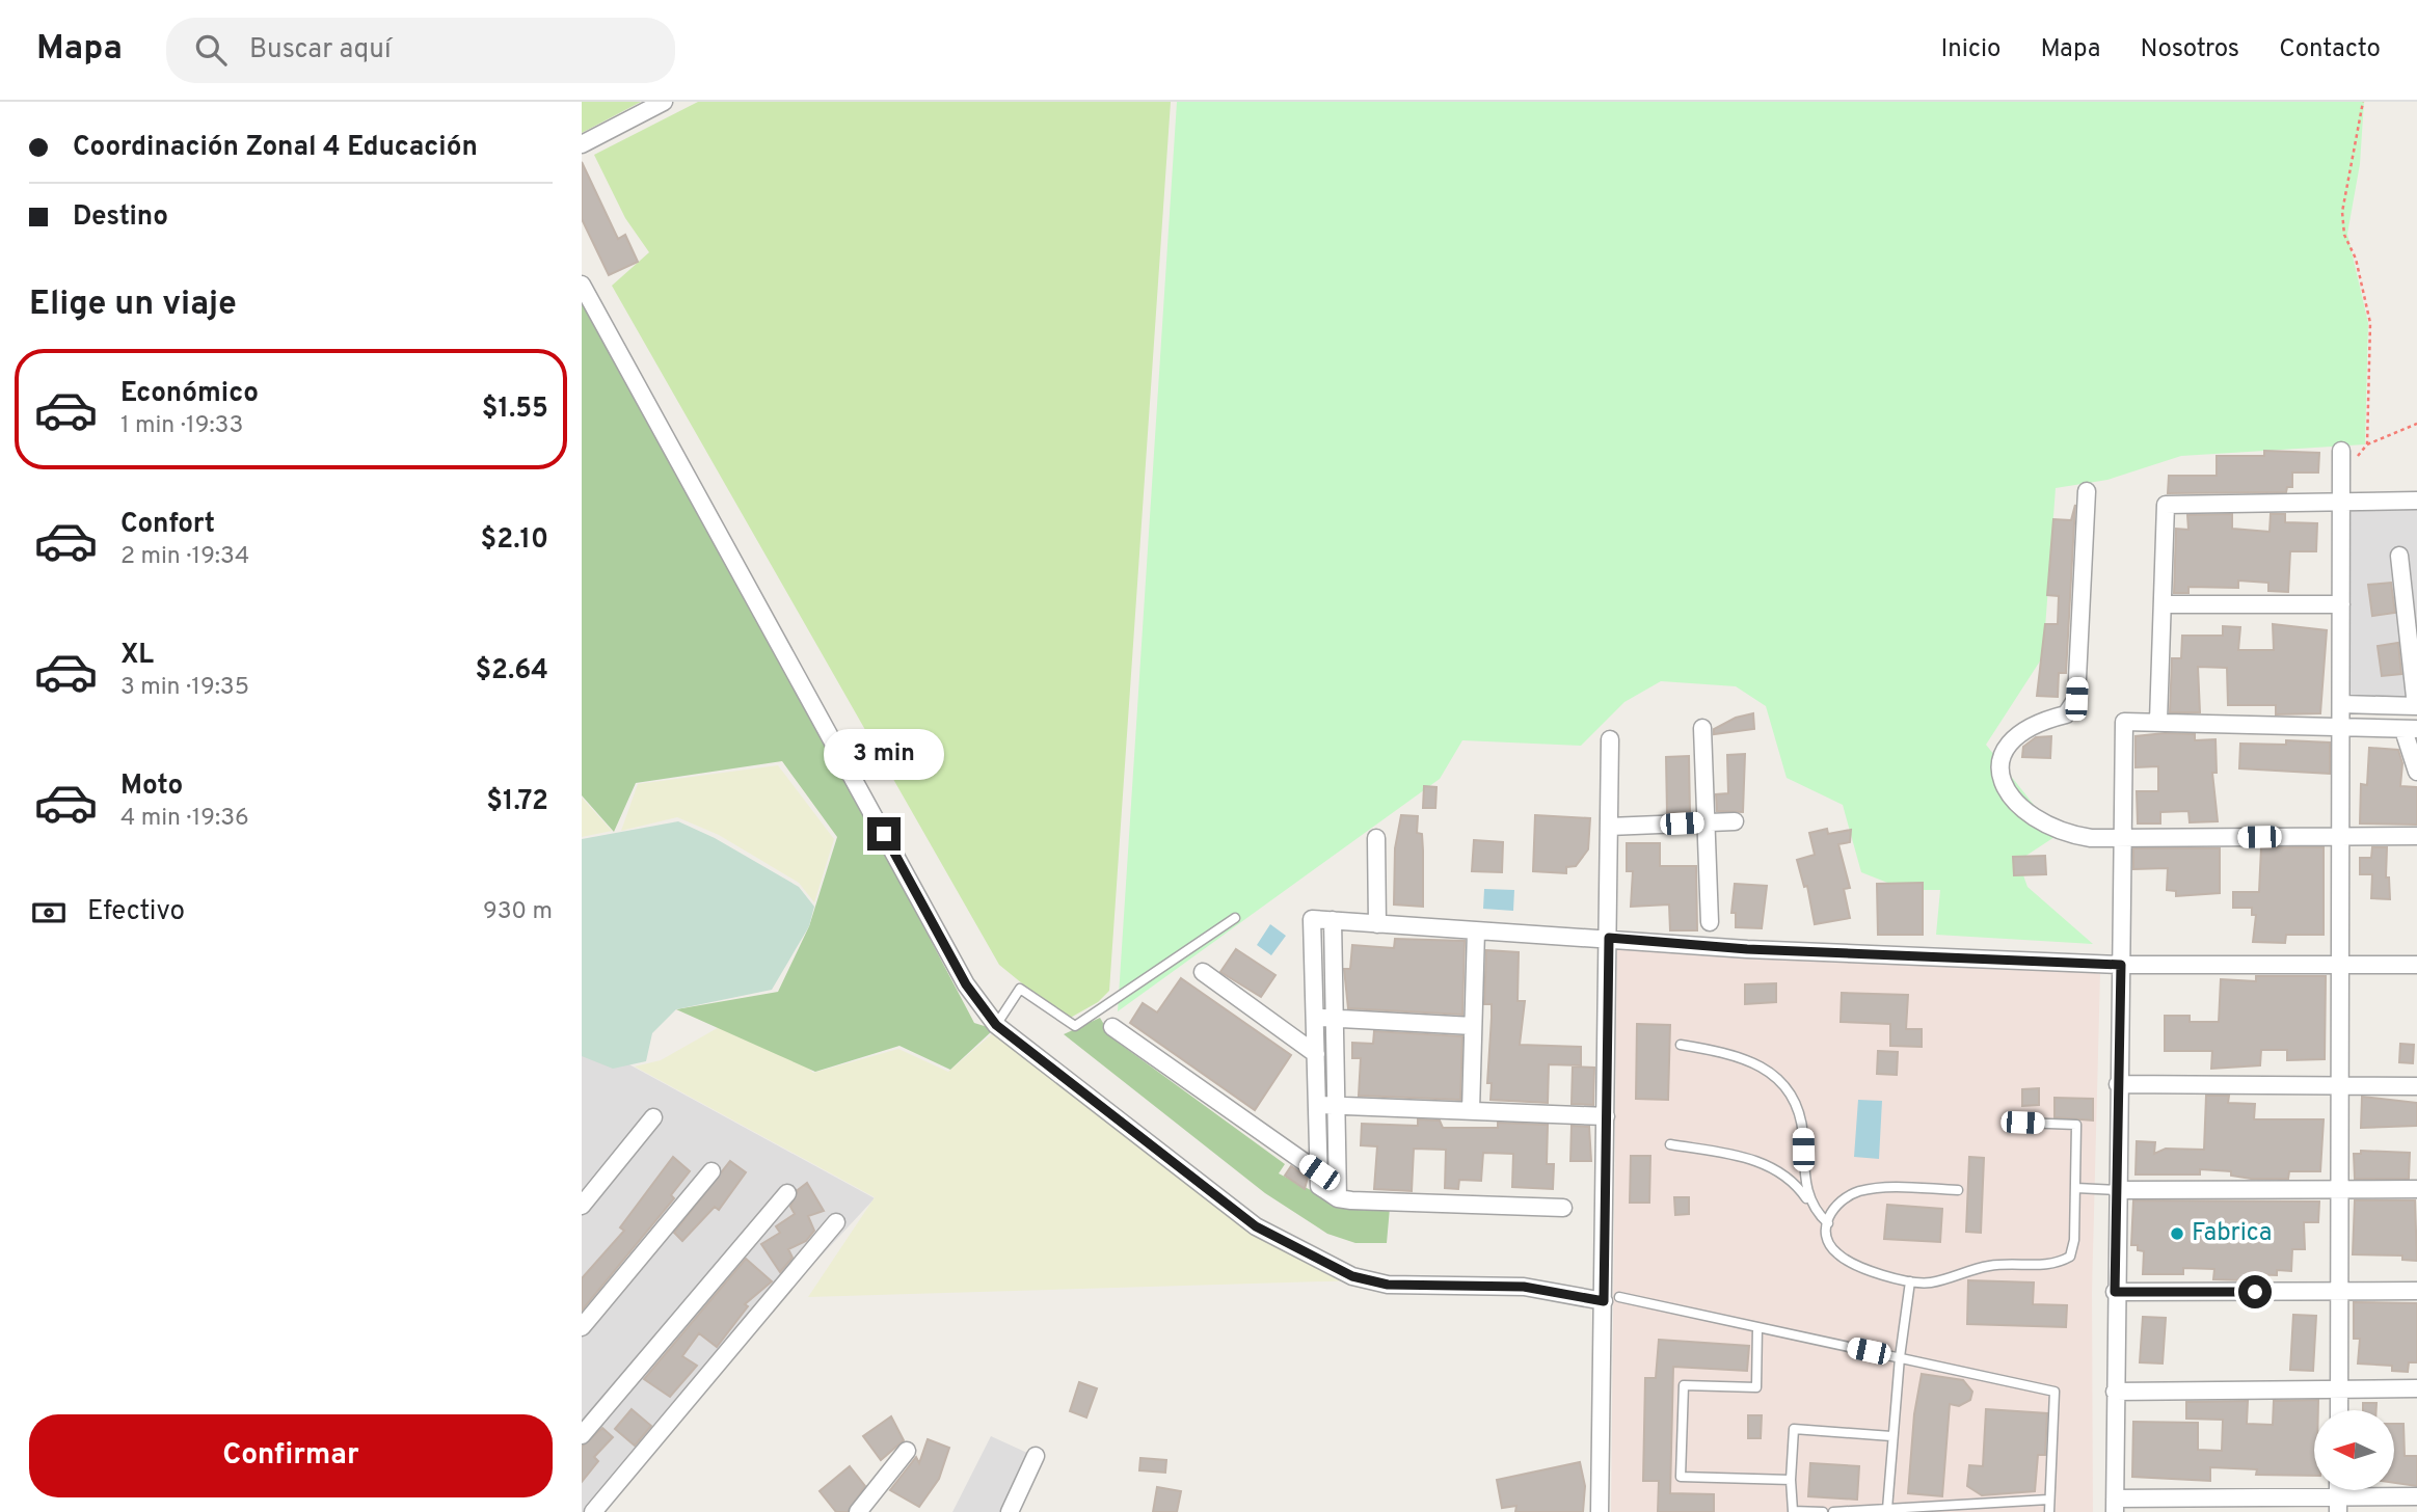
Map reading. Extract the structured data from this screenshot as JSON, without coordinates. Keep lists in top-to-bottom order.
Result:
{
  "places": ["Fabrica"],
  "north": "left",
  "page": {
    "header": "Mapa",
    "search": "Buscar aquí",
    "nav": [
      "Inicio",
      "Mapa",
      "Nosotros",
      "Contacto"
    ],
    "banner": ["Coordinación Zonal 4 Educación", "Destino"],
    "heading": "Elige un viaje",
    "list": [
      {
        "name": "Económico",
        "note": "1 min · 19:33",
        "value": "$1.55"
      },
      {
        "name": "Confort",
        "note": "2 min · 19:34",
        "value": "$2.10"
      },
      {
        "name": "XL",
        "note": "3 min · 19:35",
        "value": "$2.64"
      },
      {
        "name": "Moto",
        "note": "4 min · 19:36",
        "value": "$1.72"
      }
    ],
    "bubble": "3 min",
    "pay": ["Efectivo", "930 m"],
    "buttons": "Confirmar"
  }
}
